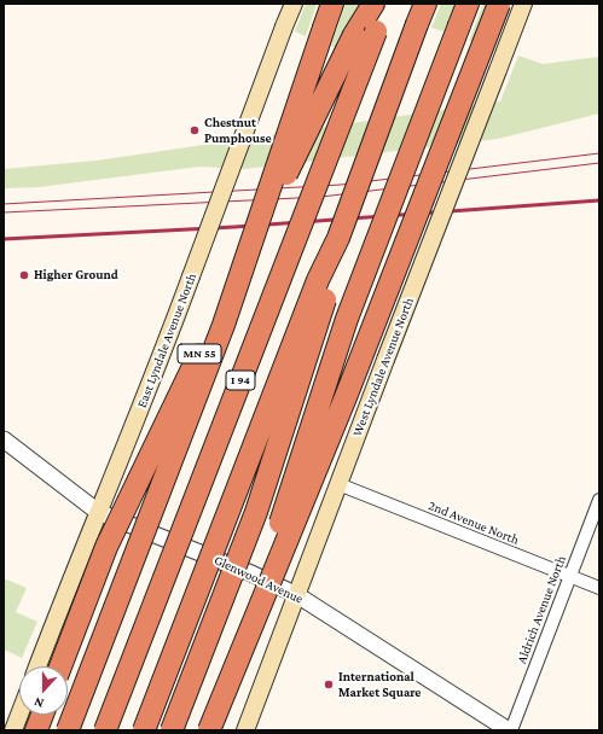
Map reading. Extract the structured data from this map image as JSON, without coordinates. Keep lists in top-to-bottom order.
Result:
{
  "streets": {
    "highway": ["MN 55", "I 94"],
    "main road": ["East Lyndale Avenue North", "West Lyndale Avenue North"],
    "street": ["2nd Avenue North", "Glenwood Avenue", "Aldrich Avenue North"]
  },
  "crossings": [
    ["East Lyndale Avenue North", "Glenwood Avenue"],
    ["West Lyndale Avenue North", "2nd Avenue North"],
    ["West Lyndale Avenue North", "Glenwood Avenue"],
    ["2nd Avenue North", "Aldrich Avenue North"],
    ["Glenwood Avenue", "Aldrich Avenue North"]
  ],
  "places": ["Chestnut Pumphouse", "Higher Ground", "International Market Square"],
  "north": "bottom"
}
